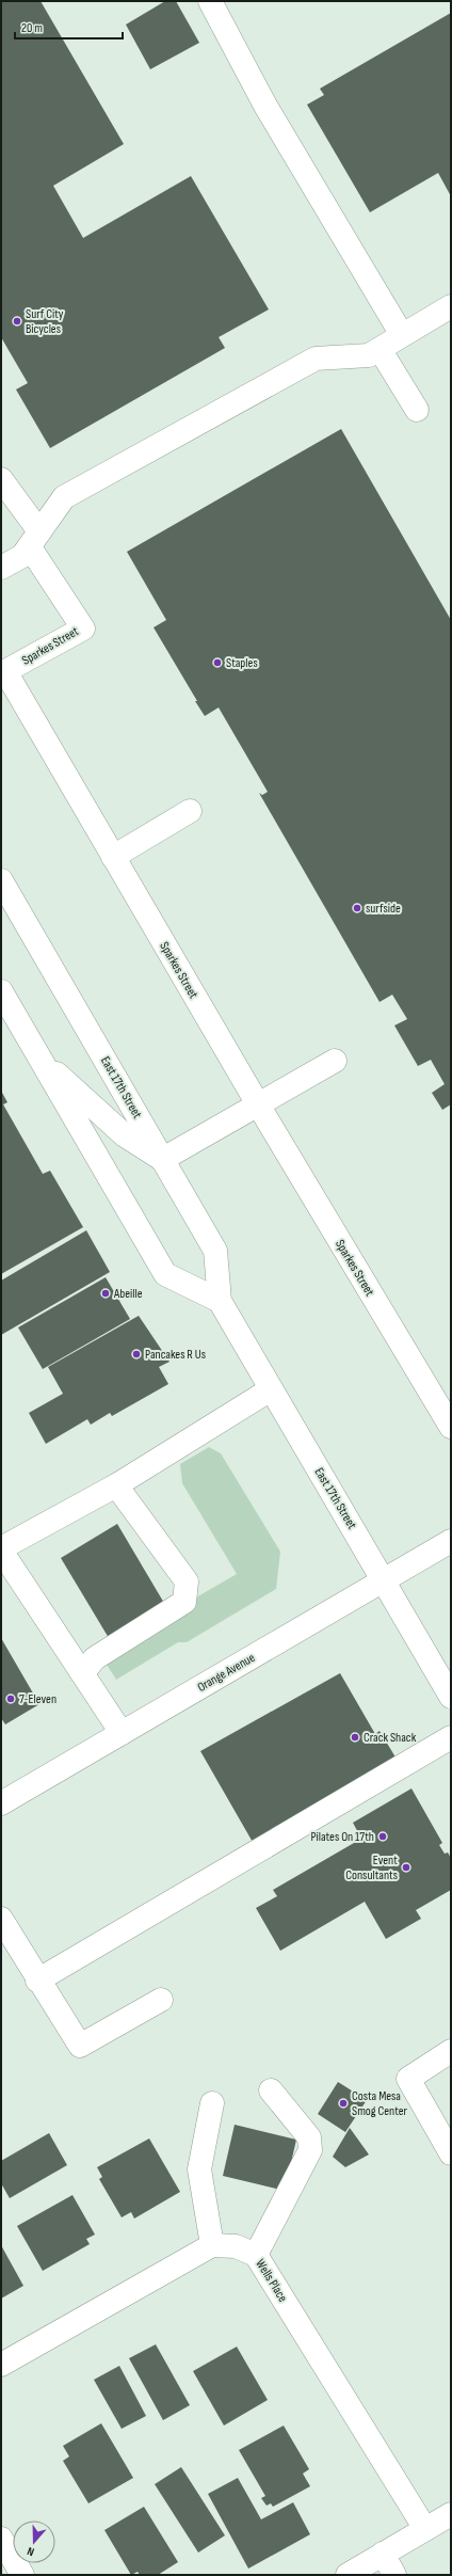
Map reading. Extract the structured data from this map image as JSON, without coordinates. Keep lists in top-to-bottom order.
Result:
{
  "streets": {
    "main road": [
      "Sparkes Street",
      "East 17th Street",
      "Orange Avenue",
      "Wells Place"
    ]
  },
  "crossings": [
    ["East 17th Street", "Orange Avenue"]
  ],
  "places": [
    "Surf City Bicycles",
    "Staples",
    "surfside",
    "Abeille",
    "Pancakes R Us",
    "7-Eleven",
    "Crack Shack",
    "Pilates On 17th",
    "Event Consultants",
    "Costa Mesa Smog Center"
  ],
  "scale_bar": "20 m",
  "north": "bottom"
}
